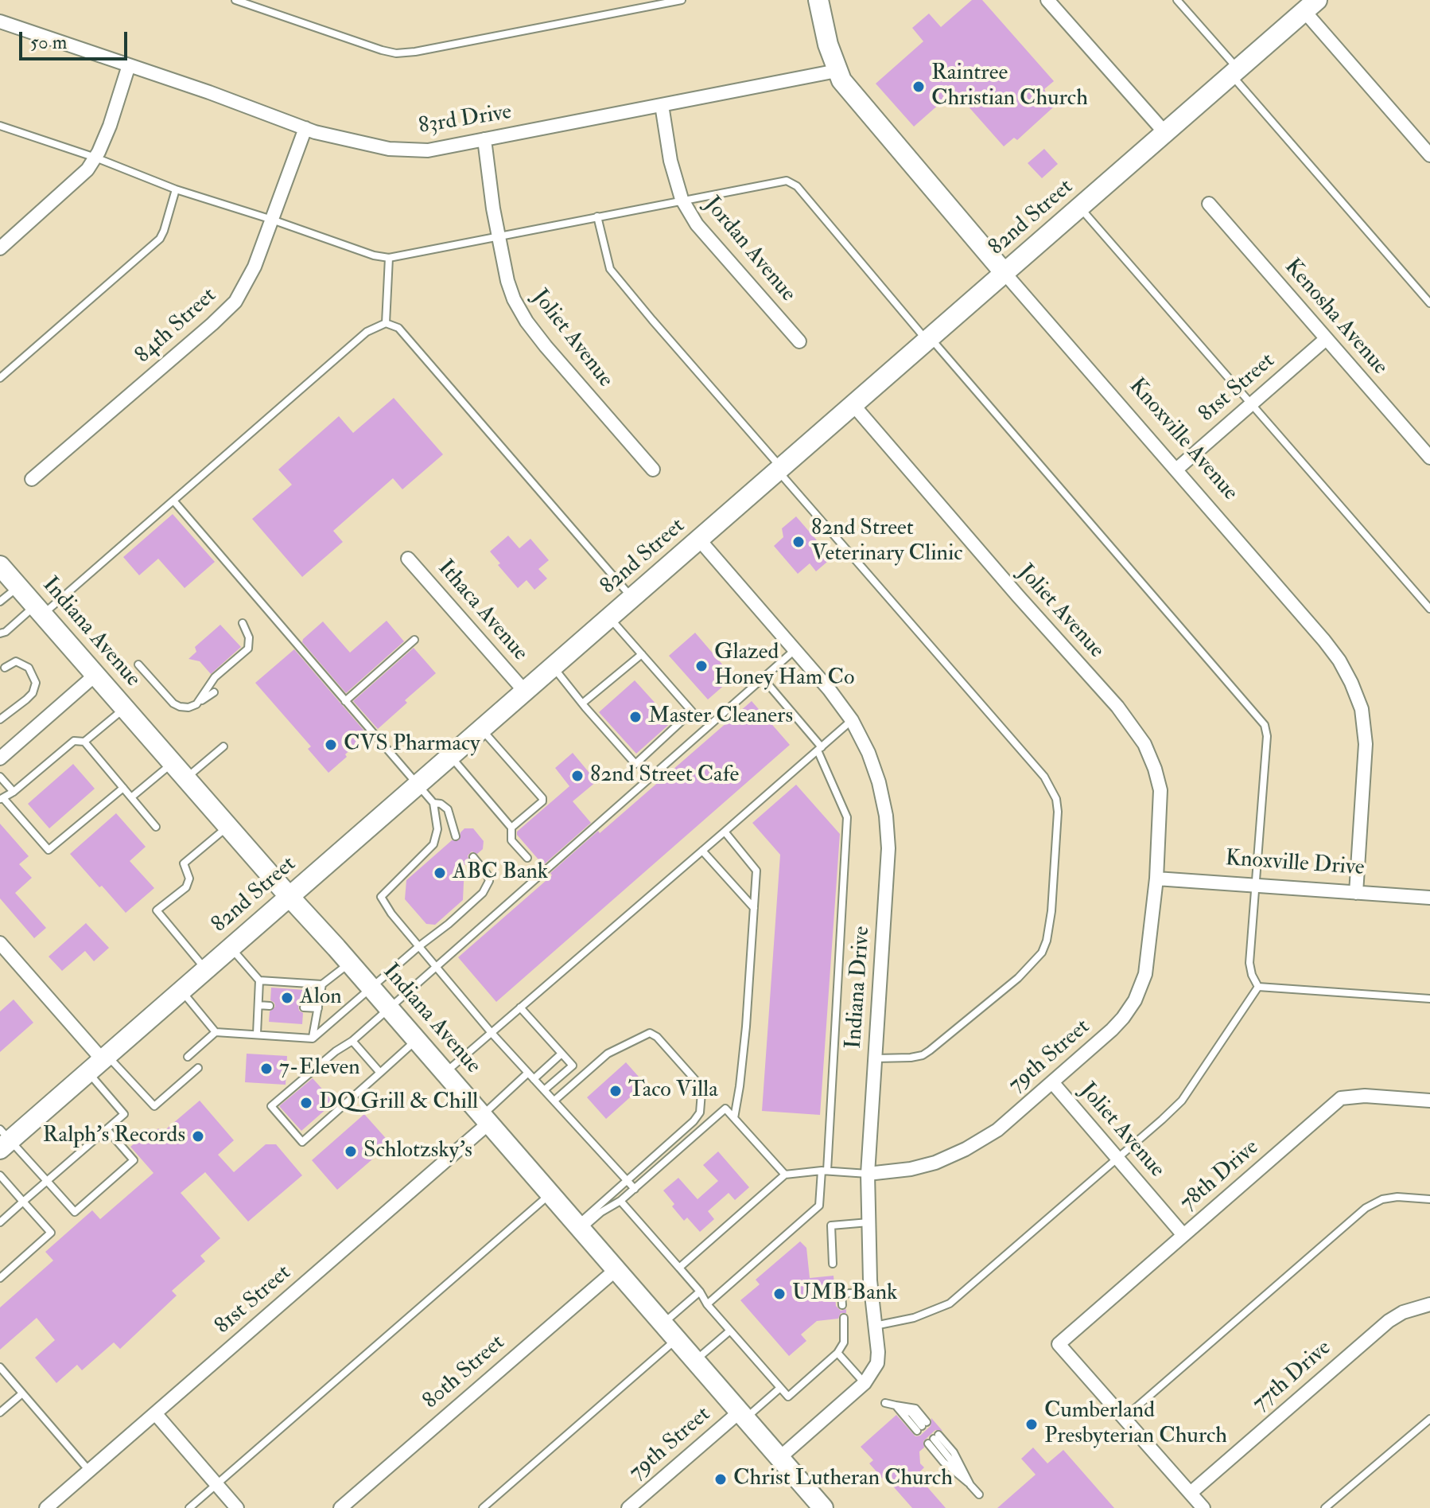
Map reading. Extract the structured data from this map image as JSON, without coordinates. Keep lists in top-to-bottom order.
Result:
{
  "streets": {
    "main road": ["82nd Street", "Knoxville Avenue", "Indiana Avenue"],
    "street": [
      "83rd Drive",
      "Jordan Avenue",
      "Kenosha Avenue",
      "84th Street",
      "Joliet Avenue",
      "81st Street",
      "Ithaca Avenue",
      "Knoxville Drive",
      "Indiana Drive",
      "79th Street",
      "78th Drive",
      "80th Street",
      "77th Drive"
    ]
  },
  "crossings": [
    ["83rd Drive", "Jordan Avenue"],
    ["83rd Drive", "84th Street"],
    ["83rd Drive", "Joliet Avenue"],
    ["83rd Drive", "Knoxville Avenue"],
    ["82nd Street", "Joliet Avenue"],
    ["82nd Street", "Knoxville Avenue"],
    ["82nd Street", "Ithaca Avenue"],
    ["82nd Street", "Indiana Avenue"],
    ["82nd Street", "Indiana Drive"],
    ["Kenosha Avenue", "81st Street"],
    ["Joliet Avenue", "Knoxville Drive"],
    ["Joliet Avenue", "79th Street"],
    ["Joliet Avenue", "78th Drive"],
    ["81st Street", "Knoxville Avenue"],
    ["81st Street", "Indiana Avenue"],
    ["Knoxville Avenue", "Knoxville Drive"],
    ["Indiana Avenue", "Indiana Drive"],
    ["Indiana Avenue", "79th Street"],
    ["Indiana Avenue", "80th Street"],
    ["Knoxville Drive", "79th Street"],
    ["Indiana Drive", "79th Street"]
  ],
  "places": [
    "Raintree Christian Church",
    "82nd Street Veterinary Clinic",
    "Glazed Honey Ham Co",
    "Master Cleaners",
    "CVS Pharmacy",
    "82nd Street Cafe",
    "ABC Bank",
    "Alon",
    "7-Eleven",
    "Taco Villa",
    "DQ Grill & Chill",
    "Ralph's Records",
    "Schlotzsky's",
    "UMB Bank",
    "Cumberland Presbyterian Church",
    "Christ Lutheran Church"
  ],
  "scale_bar": "50 m"
}
